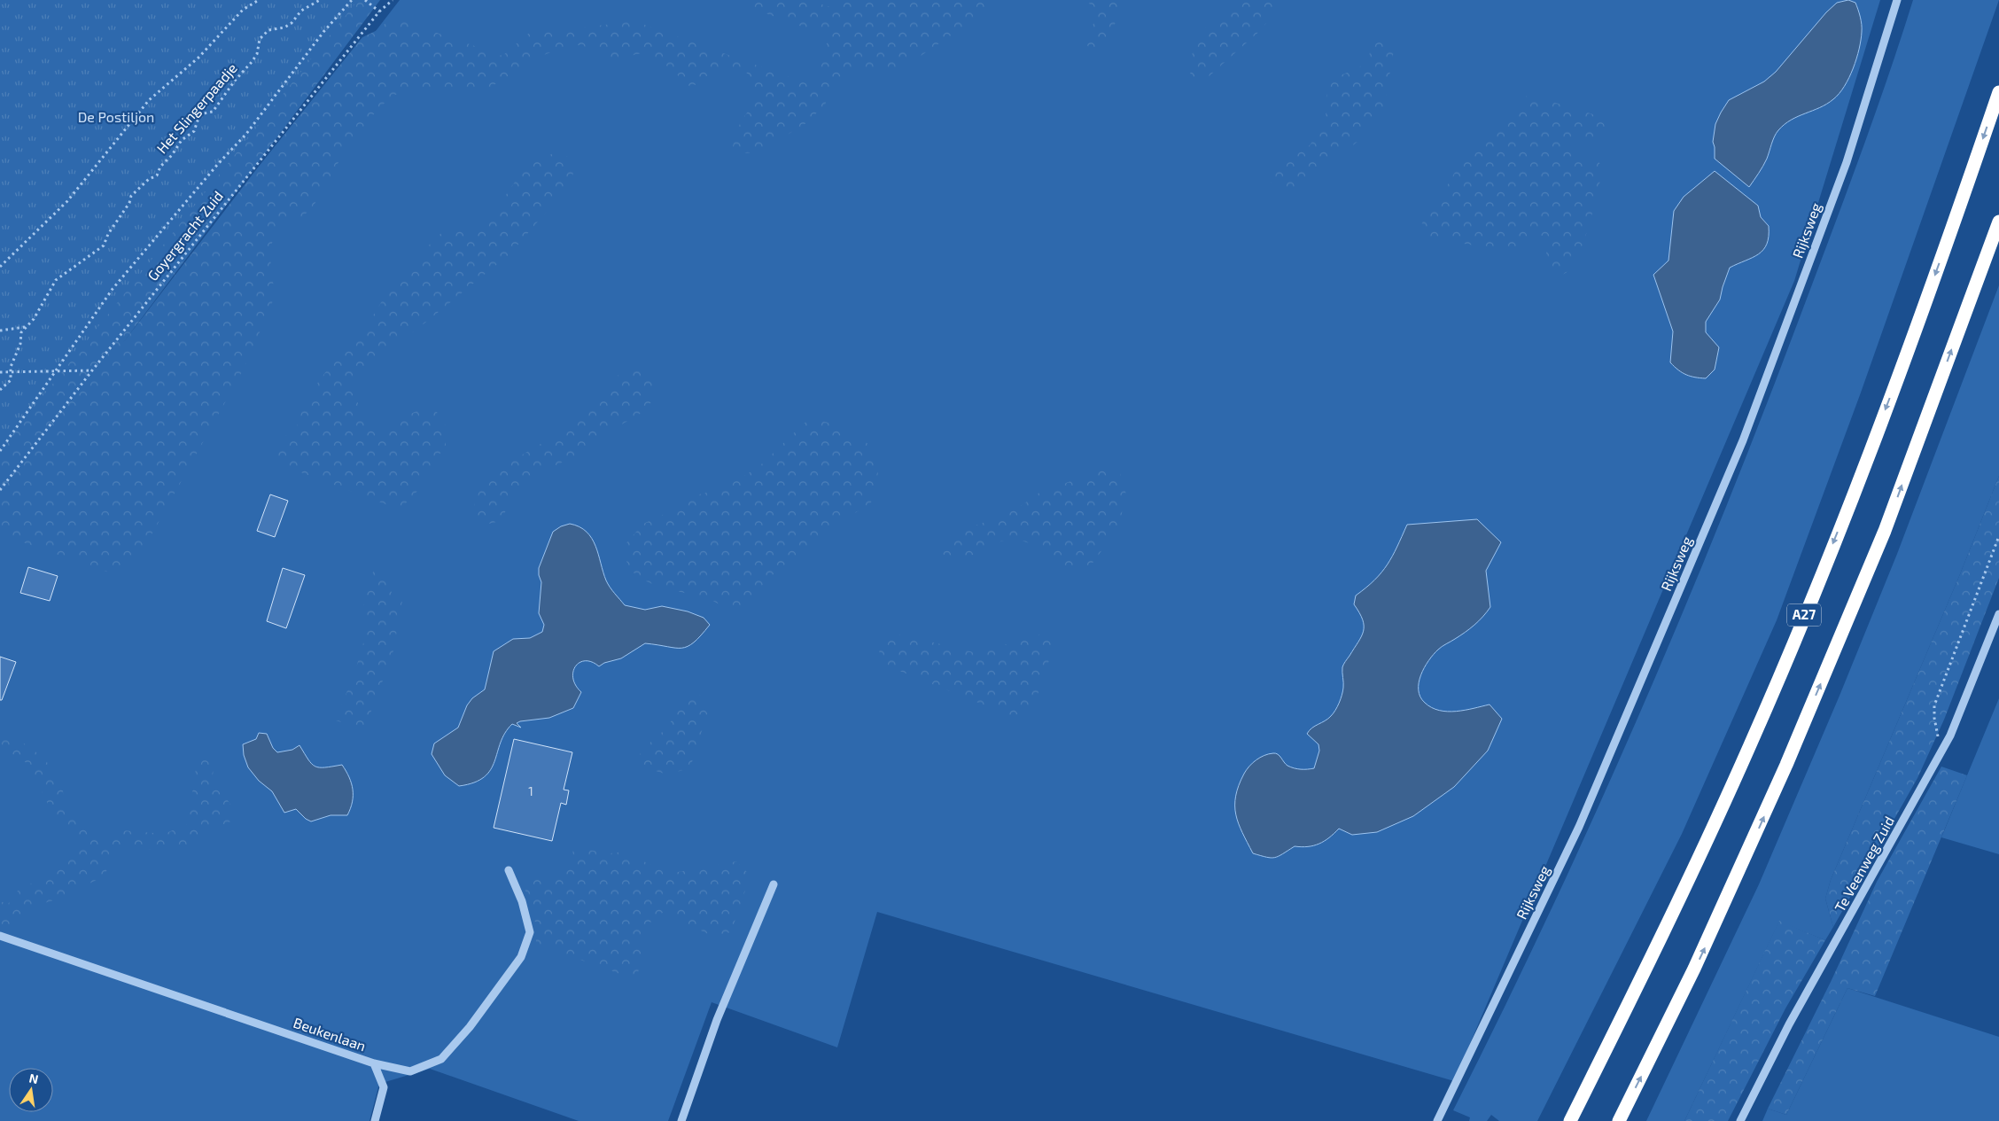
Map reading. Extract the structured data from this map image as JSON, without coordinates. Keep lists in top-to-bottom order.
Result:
{
  "streets": {
    "highway": ["A27"],
    "street": ["Rijksweg", "Te Veenweg Zuid", "Beukenlaan"],
    "path": ["Het Slingerpaadje", "Goyergracht Zuid"]
  },
  "parks": ["De Postiljon"],
  "house_numbers": ["1"],
  "north": "top"
}
